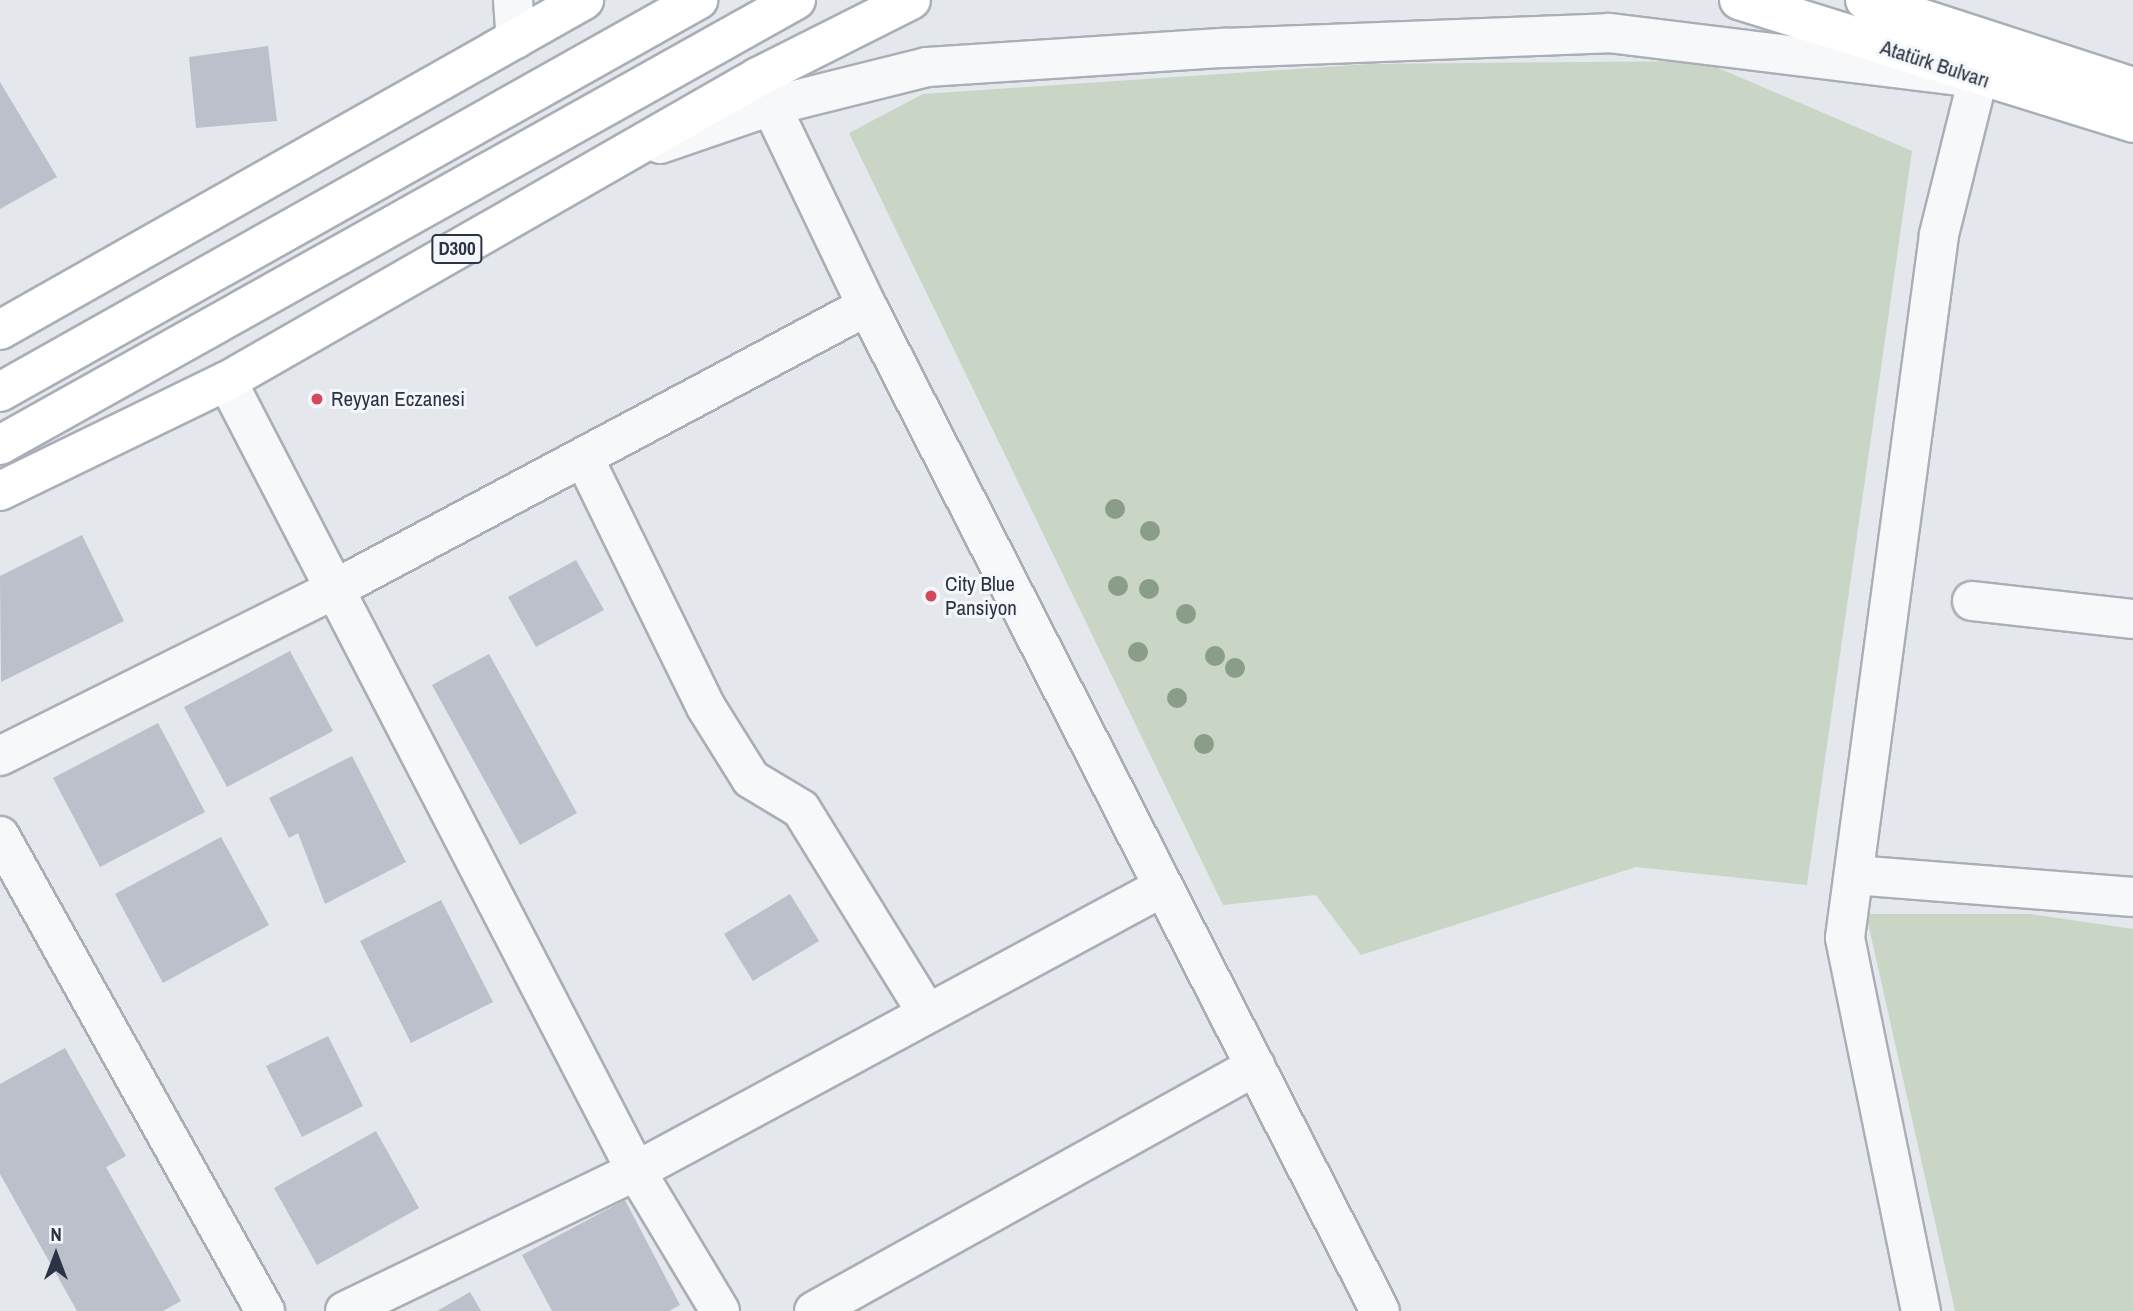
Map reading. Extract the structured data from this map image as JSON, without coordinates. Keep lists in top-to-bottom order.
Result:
{
  "streets": {
    "main road": ["Atatürk Bulvarı", "D300"]
  },
  "places": ["Reyyan Eczanesi", "City Blue Pansiyon"],
  "north": "top"
}
